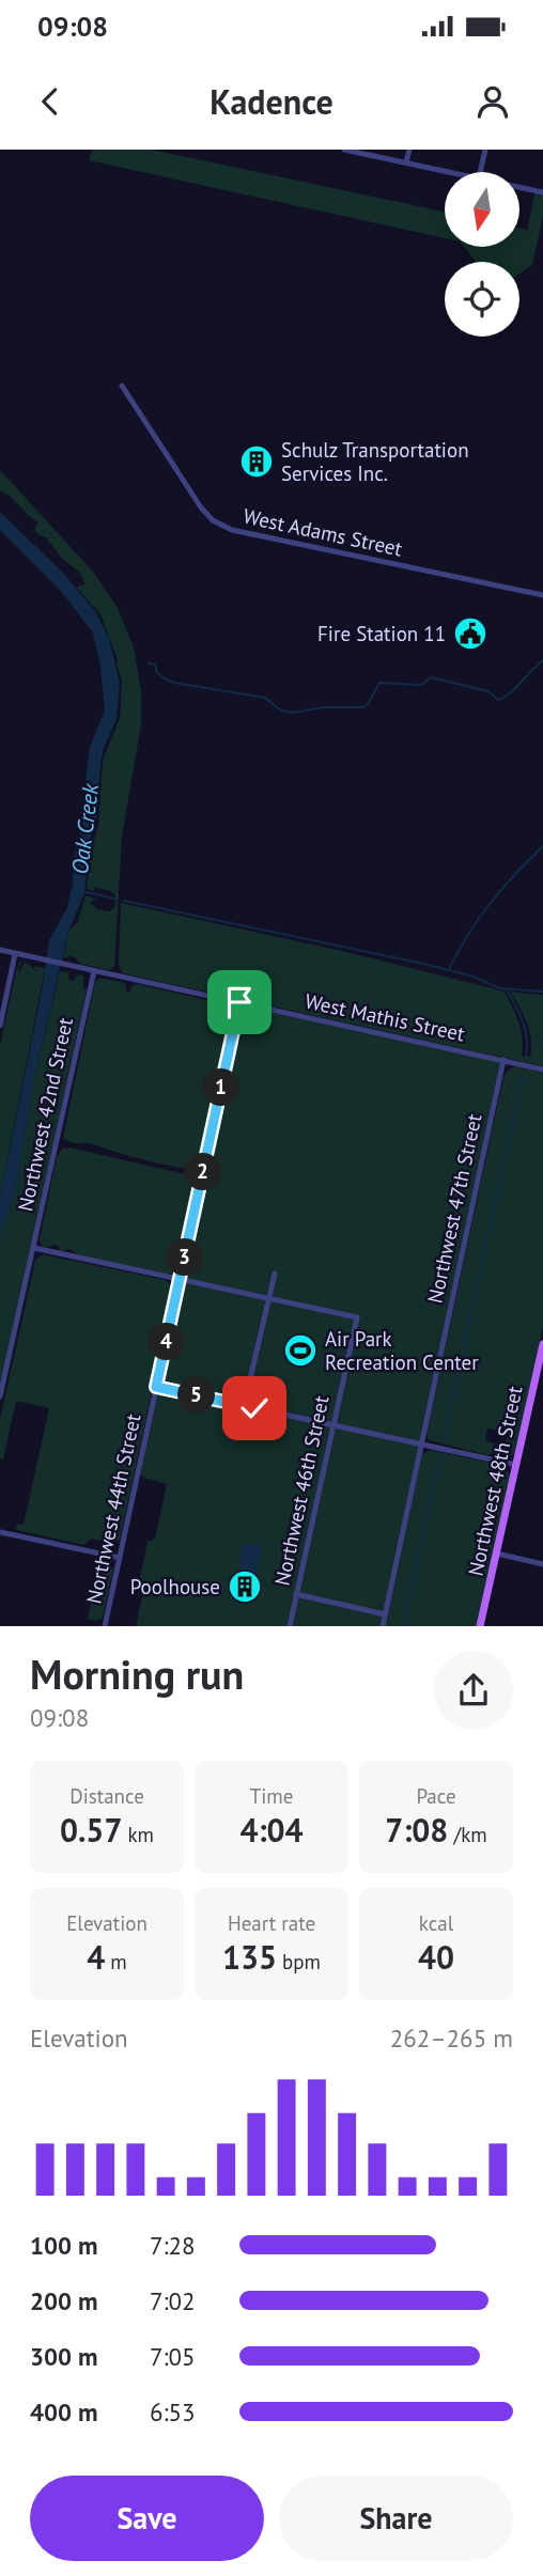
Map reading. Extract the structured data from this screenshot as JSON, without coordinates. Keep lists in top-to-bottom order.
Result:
{
  "streets": {
    "main road": ["Northwest 48th Street"],
    "street": [
      "West Adams Street",
      "West Mathis Street",
      "Northwest 42nd Street",
      "Northwest 47th Street",
      "Northwest 46th Street",
      "Northwest 44th Street"
    ]
  },
  "crossings": [
    ["West Mathis Street", "Northwest 42nd Street"],
    ["West Mathis Street", "Northwest 47th Street"],
    ["West Mathis Street", "Northwest 44th Street"]
  ],
  "water": ["Oak Creek"],
  "places": {
    "building": ["Schulz Transportation Services Inc.", "Poolhouse"],
    "public building": ["Fire Station 11"],
    "sports": ["Air Park Recreation Center"]
  },
  "north": "bottom",
  "page": {
    "status": "09:08",
    "header": "Kadence",
    "pins": [
      "1",
      "2",
      "3",
      "4",
      "5"
    ],
    "heading": ["Morning run", "09:08"],
    "stats": [
      ["Distance", "0.57 km"],
      ["Time", "4:04"],
      ["Pace", "7:08 /km"],
      ["Elevation", "4 m"],
      ["Heart rate", "135 bpm"],
      ["kcal", "40"]
    ],
    "chart": ["Elevation", "262–265 m"],
    "list": [
      {
        "name": "100 m",
        "note": "7:28"
      },
      {
        "name": "200 m",
        "note": "7:02"
      },
      {
        "name": "300 m",
        "note": "7:05"
      },
      {
        "name": "400 m",
        "note": "6:53"
      }
    ],
    "buttons": ["Save", "Share"]
  }
}
